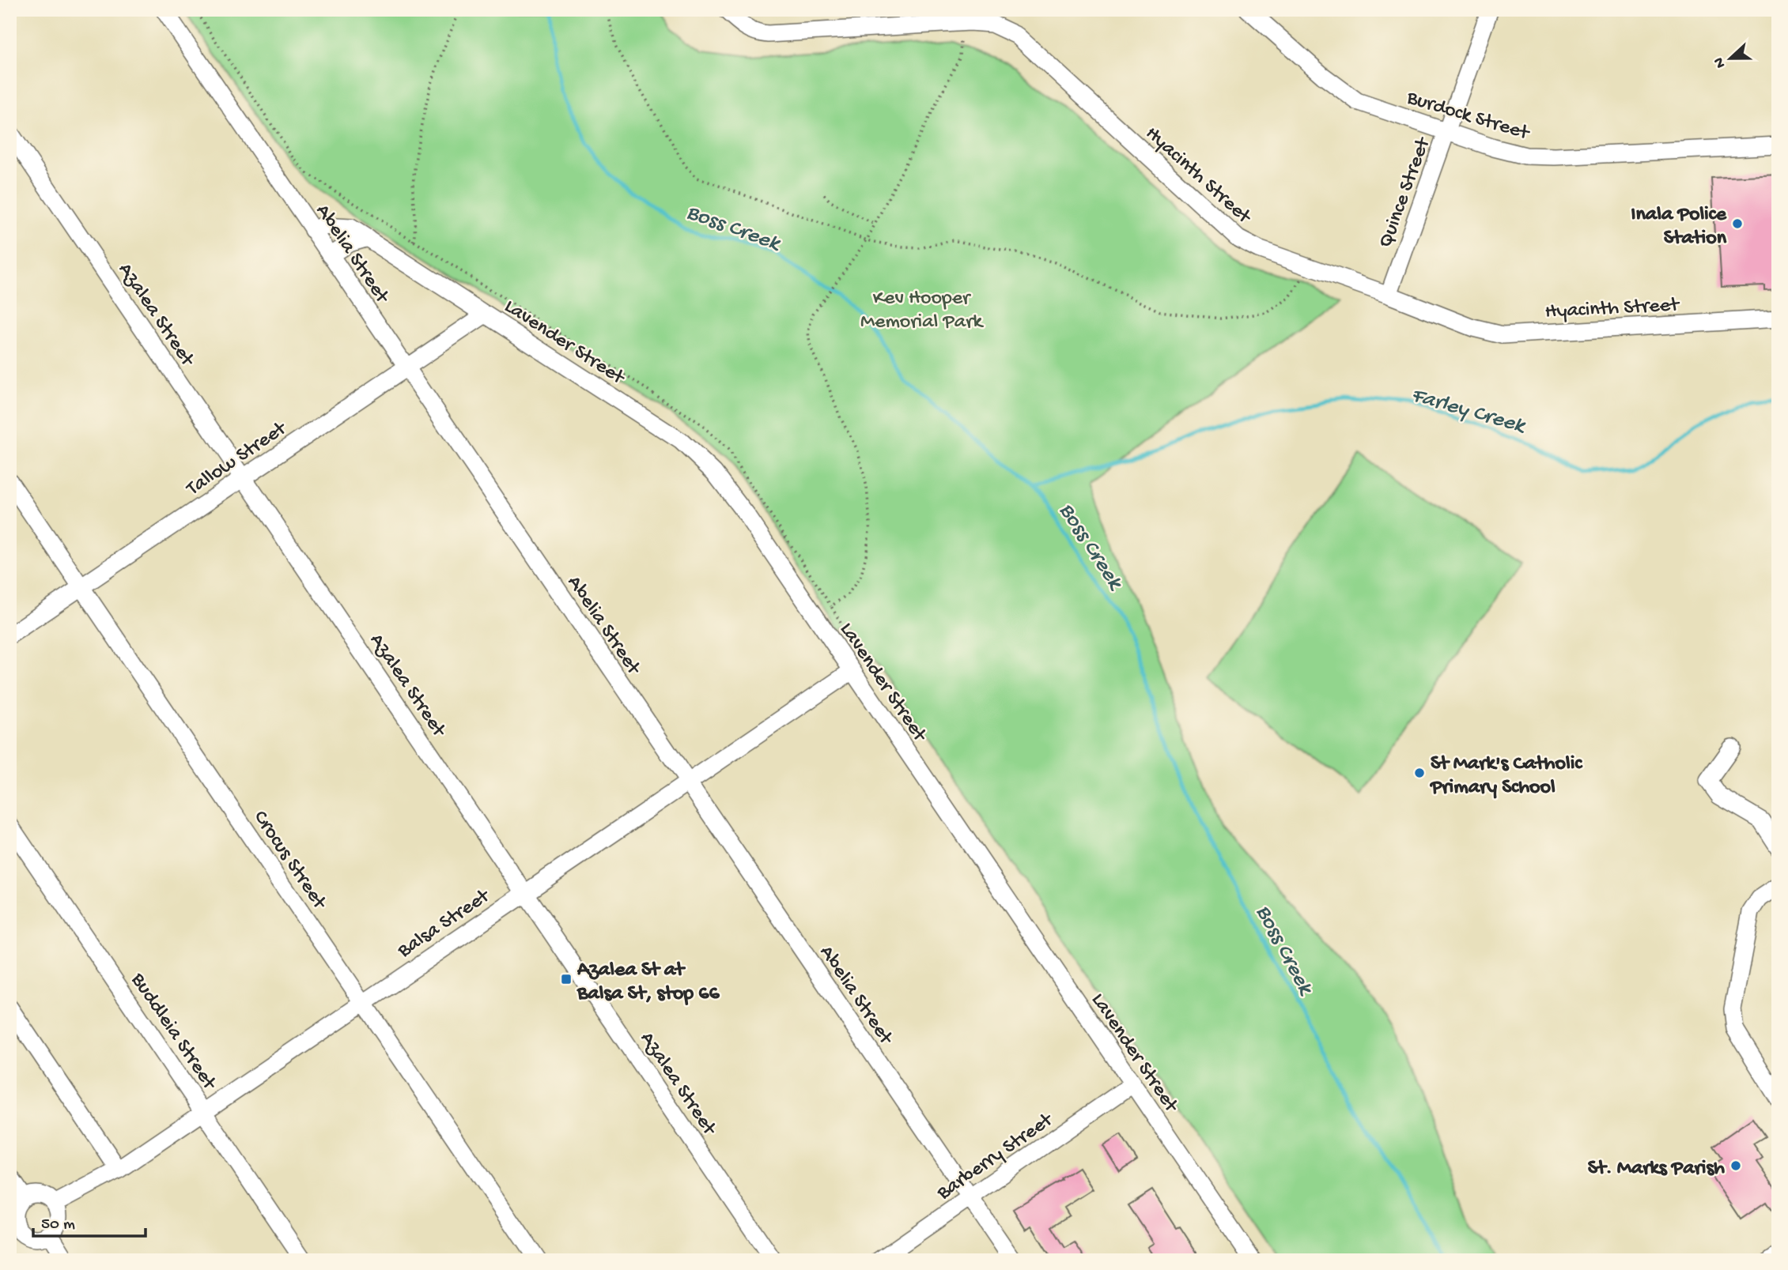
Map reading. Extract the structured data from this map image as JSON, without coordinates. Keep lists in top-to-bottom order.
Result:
{
  "streets": {
    "street": [
      "Burdock Street",
      "Hyacinth Street",
      "Quince Street",
      "Abelia Street",
      "Azalea Street",
      "Lavender Street",
      "Tallow Street",
      "Crocus Street",
      "Balsa Street",
      "Buddleia Street",
      "Barberry Street"
    ]
  },
  "crossings": [
    ["Burdock Street", "Quince Street"],
    ["Hyacinth Street", "Quince Street"],
    ["Abelia Street", "Lavender Street"],
    ["Abelia Street", "Tallow Street"],
    ["Abelia Street", "Balsa Street"],
    ["Abelia Street", "Barberry Street"],
    ["Azalea Street", "Tallow Street"],
    ["Azalea Street", "Balsa Street"],
    ["Lavender Street", "Tallow Street"],
    ["Lavender Street", "Balsa Street"],
    ["Lavender Street", "Barberry Street"],
    ["Tallow Street", "Crocus Street"],
    ["Crocus Street", "Balsa Street"],
    ["Balsa Street", "Buddleia Street"]
  ],
  "water": ["Boss Creek", "Farley Creek"],
  "parks": ["Kev Hooper Memorial Park"],
  "places": {
    "other": ["Inala Police Station", "St Mark's Catholic Primary School", "St. Marks Parish"],
    "transit": ["Azalea St at Balsa St, stop 66"]
  },
  "scale_bar": "50 m",
  "north": "left"
}
